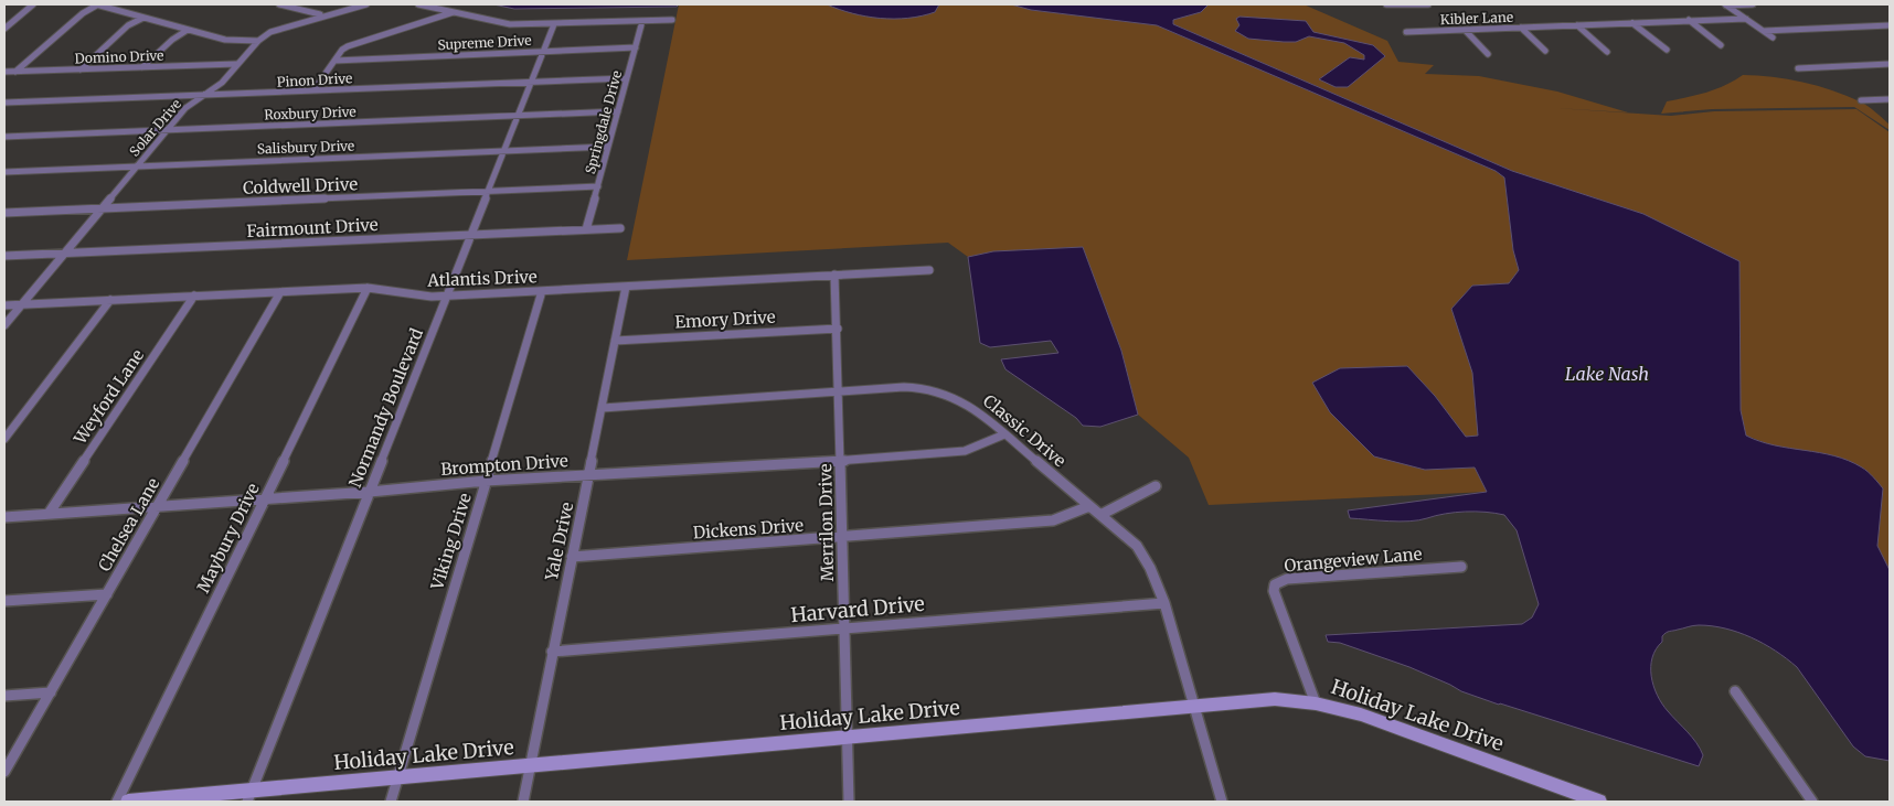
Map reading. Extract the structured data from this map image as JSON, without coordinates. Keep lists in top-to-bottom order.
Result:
{
  "streets": {
    "street": [
      "Kibler Lane",
      "Supreme Drive",
      "Domino Drive",
      "Pinon Drive",
      "Roxbury Drive",
      "Springdale Drive",
      "Solar Drive",
      "Salisbury Drive",
      "Coldwell Drive",
      "Fairmount Drive",
      "Atlantis Drive",
      "Emory Drive",
      "Weyford Lane",
      "Normandy Boulevard",
      "Classic Drive",
      "Brompton Drive",
      "Merrilon Drive",
      "Chelsea Lane",
      "Dickens Drive",
      "Maybury Drive",
      "Viking Drive",
      "Yale Drive",
      "Orangeview Lane",
      "Harvard Drive",
      "Holiday Lake Drive"
    ]
  },
  "crossings": [
    ["Supreme Drive", "Springdale Drive"],
    ["Supreme Drive", "Normandy Boulevard"],
    ["Domino Drive", "Solar Drive"],
    ["Pinon Drive", "Springdale Drive"],
    ["Pinon Drive", "Solar Drive"],
    ["Pinon Drive", "Normandy Boulevard"],
    ["Roxbury Drive", "Springdale Drive"],
    ["Roxbury Drive", "Solar Drive"],
    ["Roxbury Drive", "Normandy Boulevard"],
    ["Springdale Drive", "Salisbury Drive"],
    ["Springdale Drive", "Coldwell Drive"],
    ["Springdale Drive", "Fairmount Drive"],
    ["Solar Drive", "Salisbury Drive"],
    ["Solar Drive", "Coldwell Drive"],
    ["Solar Drive", "Fairmount Drive"],
    ["Solar Drive", "Atlantis Drive"],
    ["Salisbury Drive", "Normandy Boulevard"],
    ["Coldwell Drive", "Normandy Boulevard"],
    ["Fairmount Drive", "Normandy Boulevard"],
    ["Atlantis Drive", "Weyford Lane"],
    ["Atlantis Drive", "Normandy Boulevard"],
    ["Atlantis Drive", "Merrilon Drive"],
    ["Atlantis Drive", "Chelsea Lane"],
    ["Atlantis Drive", "Maybury Drive"],
    ["Atlantis Drive", "Viking Drive"],
    ["Atlantis Drive", "Yale Drive"],
    ["Emory Drive", "Merrilon Drive"],
    ["Emory Drive", "Yale Drive"],
    ["Weyford Lane", "Brompton Drive"],
    ["Normandy Boulevard", "Brompton Drive"],
    ["Normandy Boulevard", "Holiday Lake Drive"],
    ["Classic Drive", "Brompton Drive"],
    ["Classic Drive", "Merrilon Drive"],
    ["Classic Drive", "Dickens Drive"],
    ["Classic Drive", "Yale Drive"],
    ["Classic Drive", "Harvard Drive"],
    ["Classic Drive", "Holiday Lake Drive"],
    ["Brompton Drive", "Merrilon Drive"],
    ["Brompton Drive", "Chelsea Lane"],
    ["Brompton Drive", "Maybury Drive"],
    ["Brompton Drive", "Viking Drive"],
    ["Brompton Drive", "Yale Drive"],
    ["Merrilon Drive", "Dickens Drive"],
    ["Merrilon Drive", "Harvard Drive"],
    ["Merrilon Drive", "Holiday Lake Drive"],
    ["Dickens Drive", "Yale Drive"],
    ["Viking Drive", "Holiday Lake Drive"],
    ["Yale Drive", "Harvard Drive"],
    ["Yale Drive", "Holiday Lake Drive"],
    ["Orangeview Lane", "Holiday Lake Drive"]
  ],
  "water": ["Lake Nash"]
}
